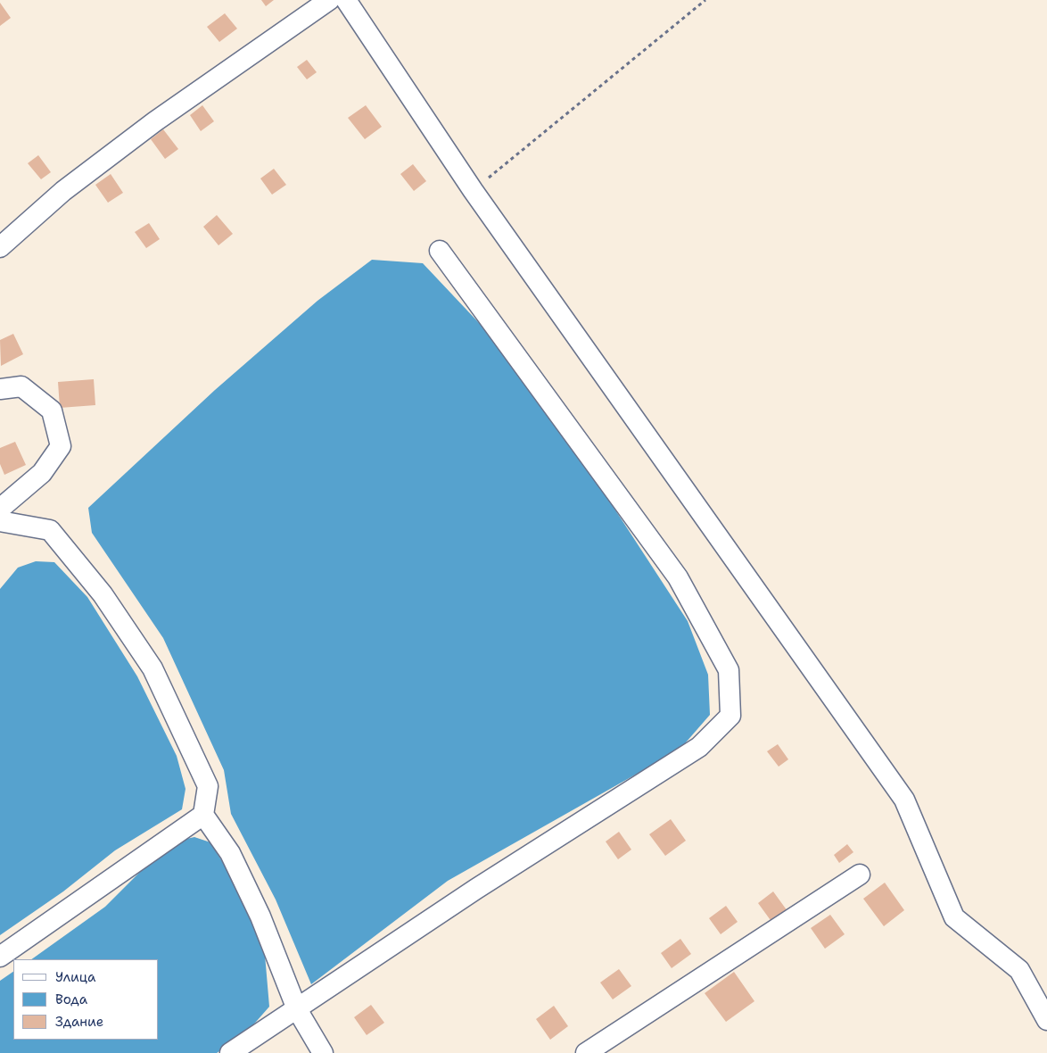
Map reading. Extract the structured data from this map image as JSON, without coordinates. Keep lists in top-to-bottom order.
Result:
{
  "legend": ["Улица", "Вода", "Здание"]
}
